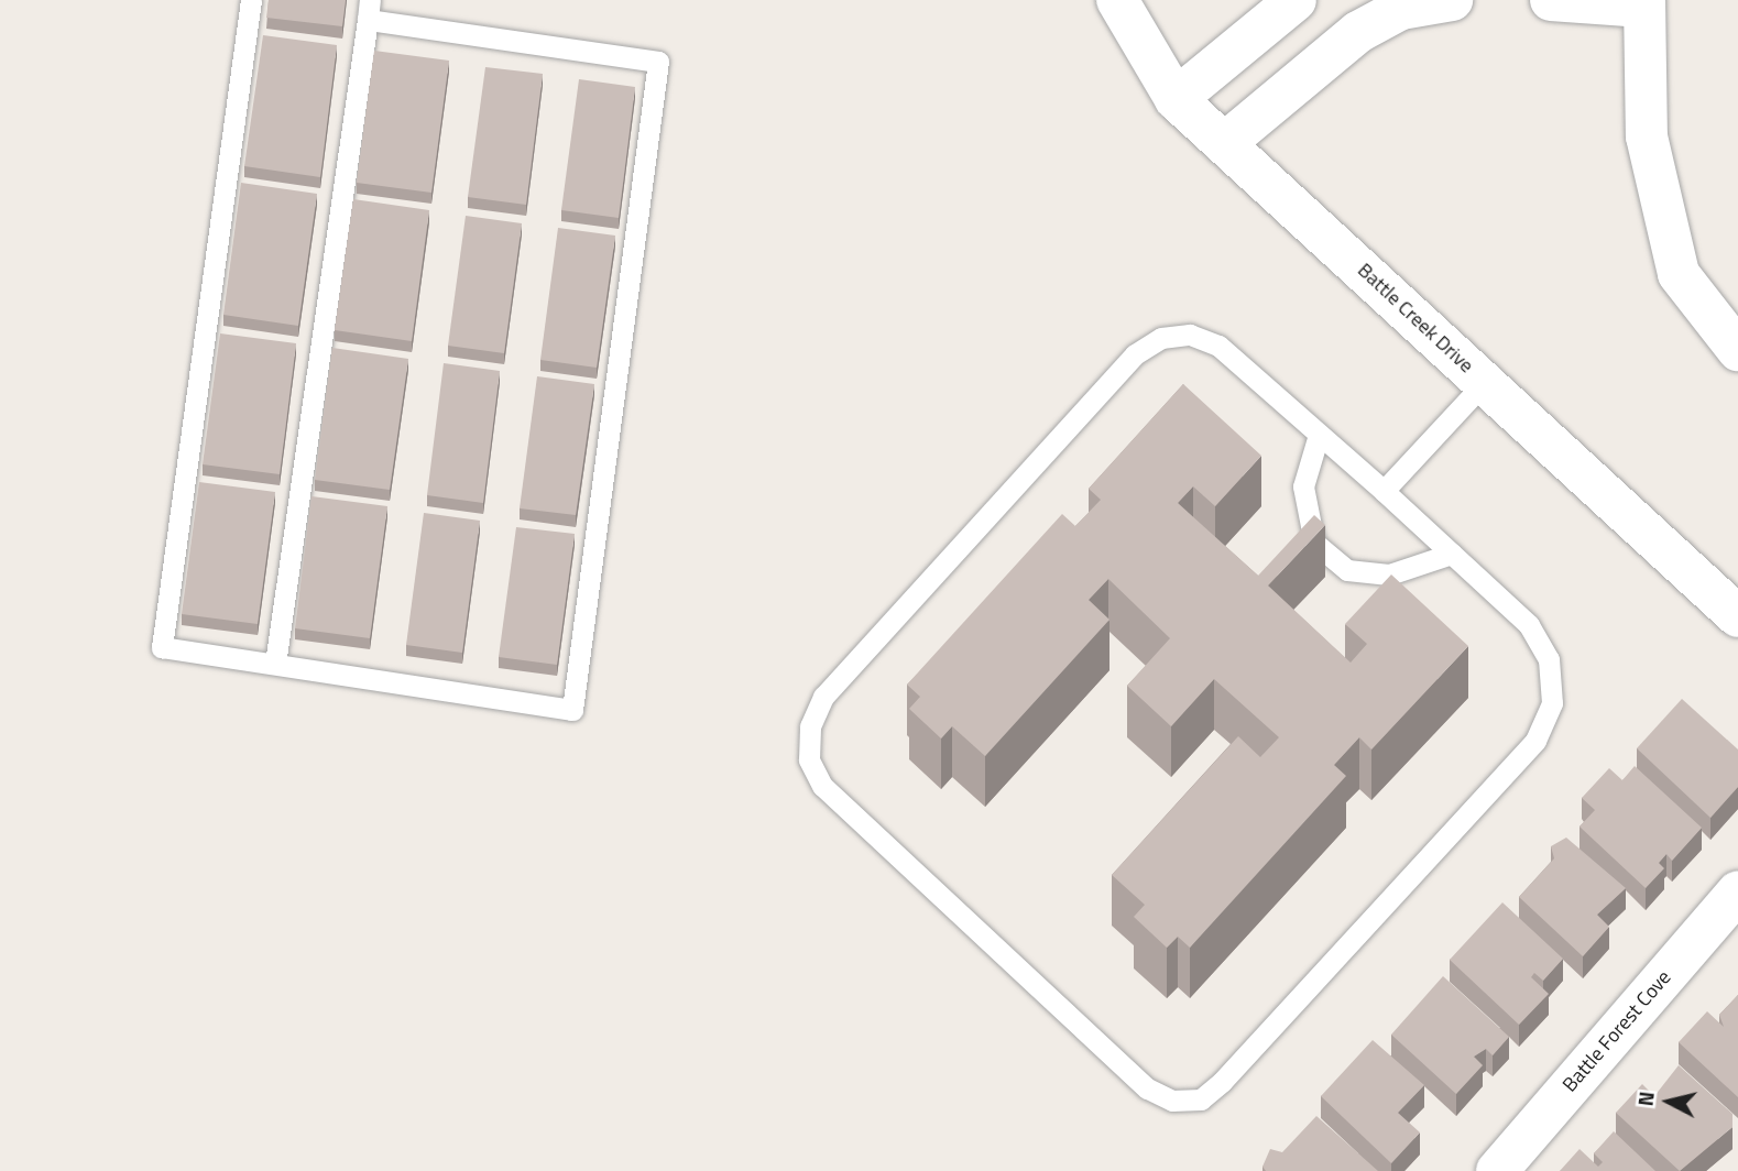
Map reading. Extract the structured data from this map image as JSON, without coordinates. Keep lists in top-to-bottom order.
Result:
{
  "streets": {
    "street": ["Battle Creek Drive", "Battle Forest Cove"]
  },
  "north": "left"
}
